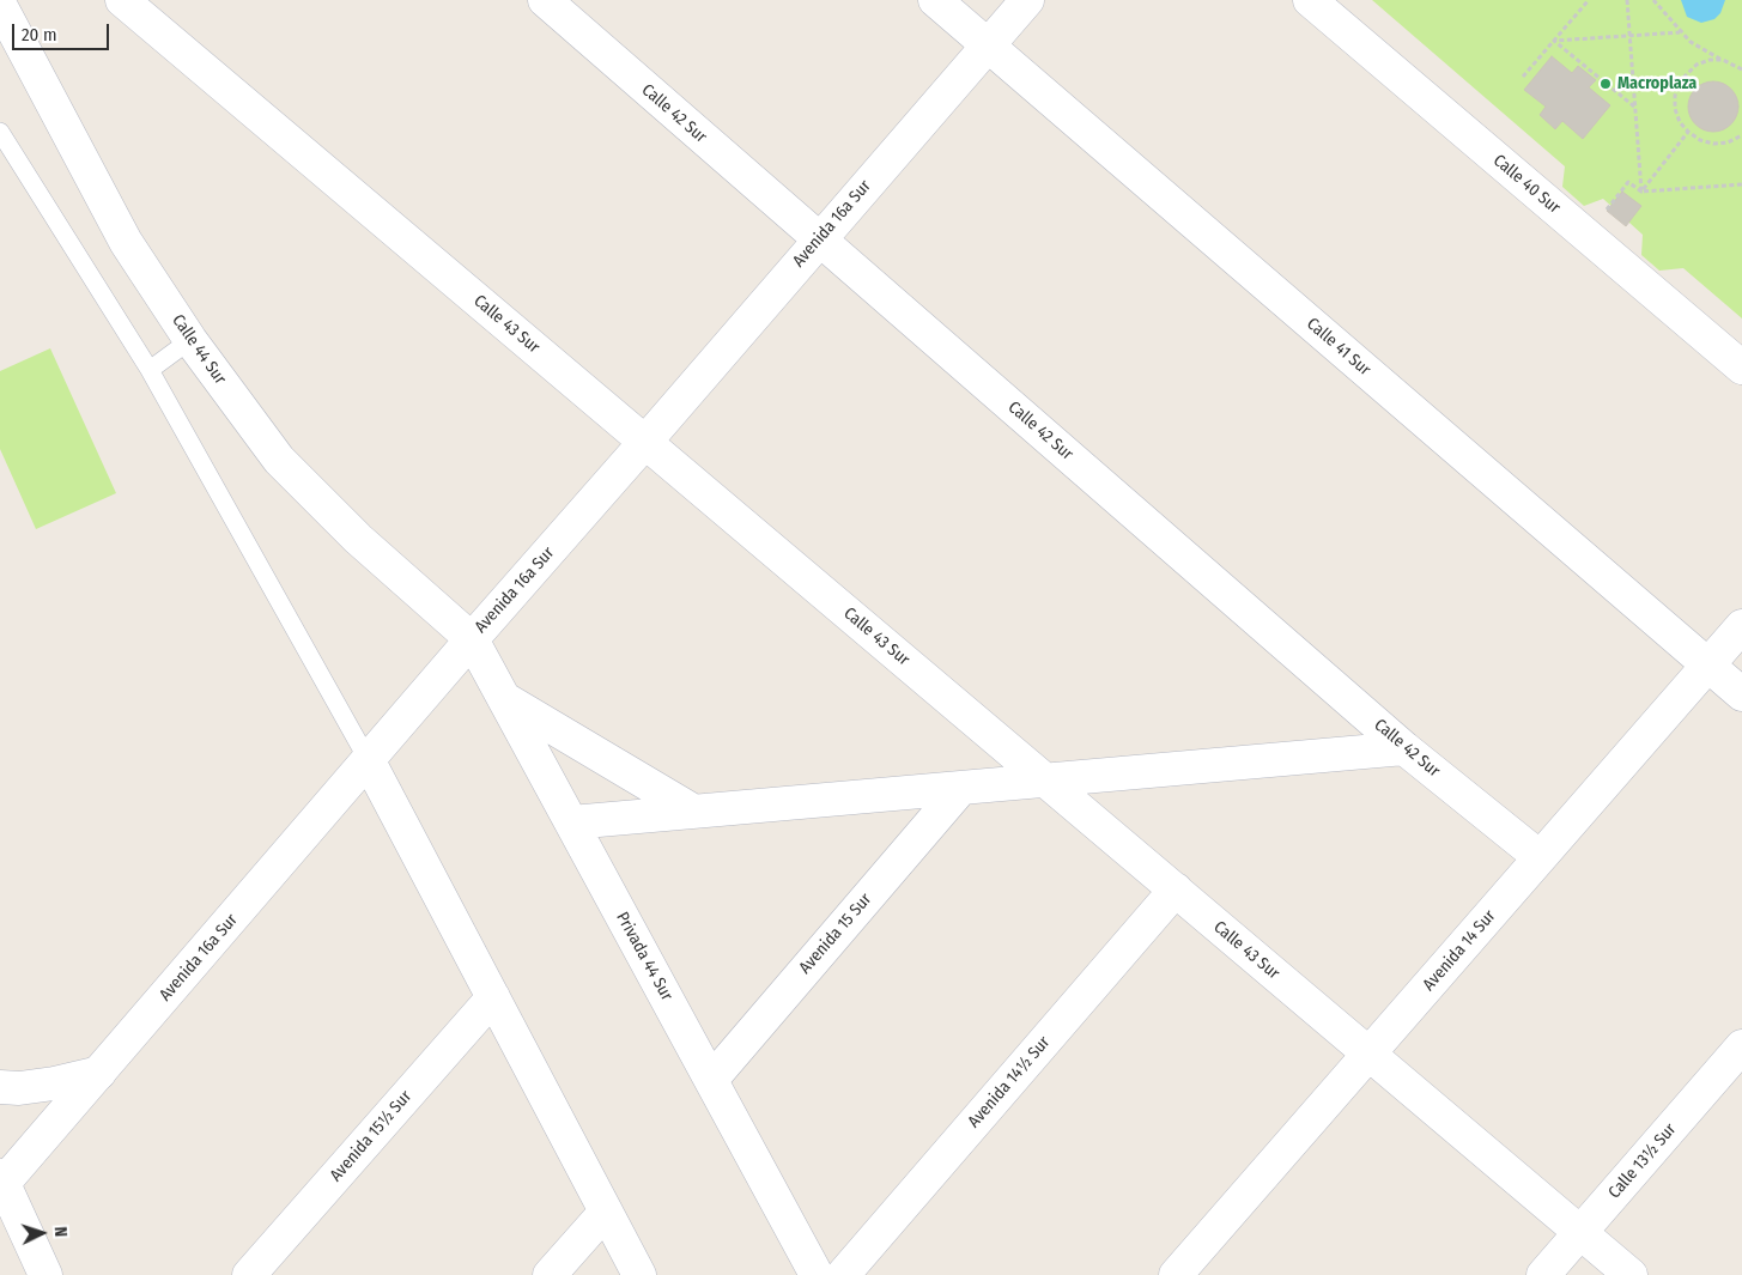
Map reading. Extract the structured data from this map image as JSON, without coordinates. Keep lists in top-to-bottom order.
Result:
{
  "streets": {
    "street": [
      "Calle 42 Sur",
      "Calle 40 Sur",
      "Avenida 16a Sur",
      "Calle 43 Sur",
      "Calle 41 Sur",
      "Calle 44 Sur",
      "Avenida 15 Sur",
      "Avenida 14 Sur",
      "Privada 44 Sur",
      "Avenida 14½ Sur",
      "Avenida 15½ Sur",
      "Calle 13½ Sur"
    ]
  },
  "crossings": [
    ["Calle 42 Sur", "Avenida 16a Sur"],
    ["Calle 42 Sur", "Avenida 14 Sur"],
    ["Avenida 16a Sur", "Calle 43 Sur"],
    ["Avenida 16a Sur", "Calle 41 Sur"],
    ["Avenida 16a Sur", "Calle 44 Sur"],
    ["Avenida 16a Sur", "Privada 44 Sur"],
    ["Calle 43 Sur", "Avenida 14 Sur"],
    ["Calle 43 Sur", "Avenida 14½ Sur"],
    ["Calle 43 Sur", "Calle 13½ Sur"],
    ["Calle 41 Sur", "Avenida 14 Sur"],
    ["Calle 44 Sur", "Privada 44 Sur"],
    ["Avenida 15 Sur", "Privada 44 Sur"]
  ],
  "places": ["Macroplaza"],
  "scale_bar": "20 m",
  "north": "right"
}
